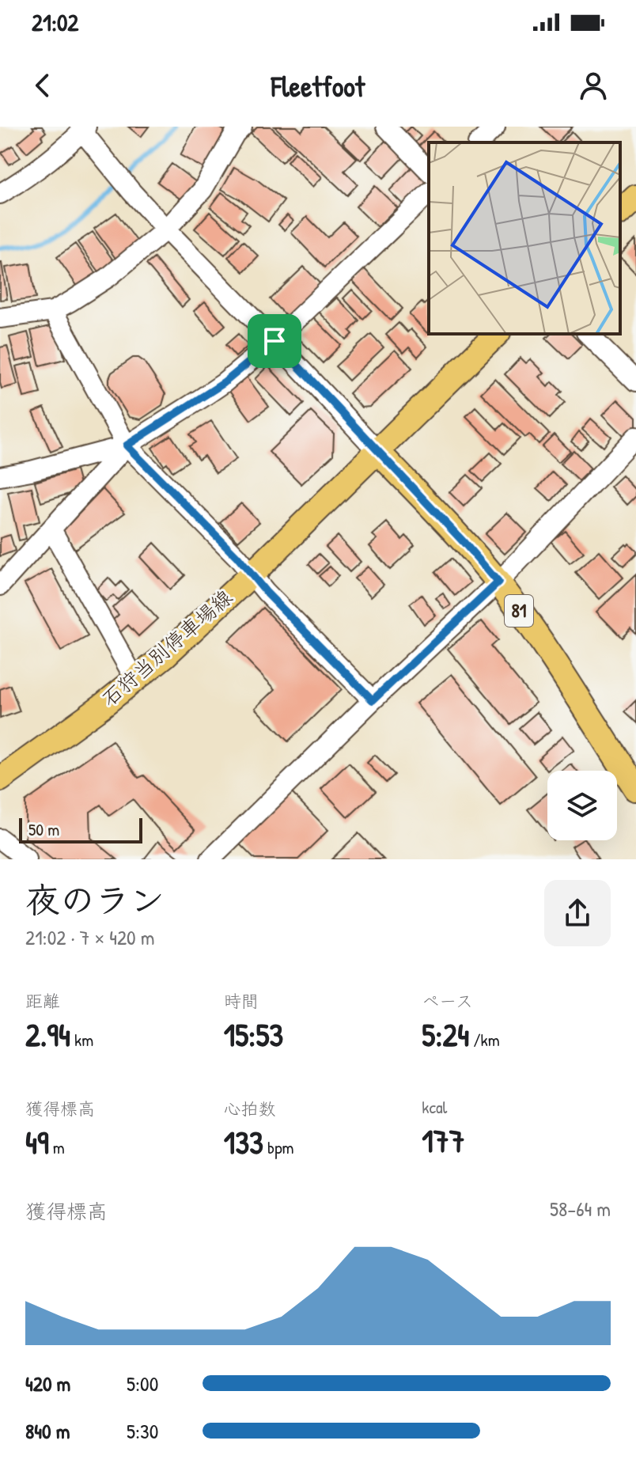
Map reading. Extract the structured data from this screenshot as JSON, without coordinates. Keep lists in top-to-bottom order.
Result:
{
  "streets": {
    "main road": ["81", "石狩当別停車場線"]
  },
  "crossings": [
    ["81", "石狩当別停車場線"]
  ],
  "scale_bar": "50 m",
  "page": {
    "status": "21:02",
    "header": "Fleetfoot",
    "scale": "50 m",
    "heading": ["夜のラン", "21:02 · 7 × 420 m"],
    "stats": [
      ["距離", "2.94 km"],
      ["時間", "15:53"],
      ["ペース", "5:24 /km"],
      ["獲得標高", "49 m"],
      ["心拍数", "133 bpm"],
      ["kcal", "177"]
    ],
    "chart": ["獲得標高", "58–64 m"],
    "list": [
      {
        "name": "420 m",
        "note": "5:00"
      },
      {
        "name": "840 m",
        "note": "5:30"
      }
    ]
  }
}
